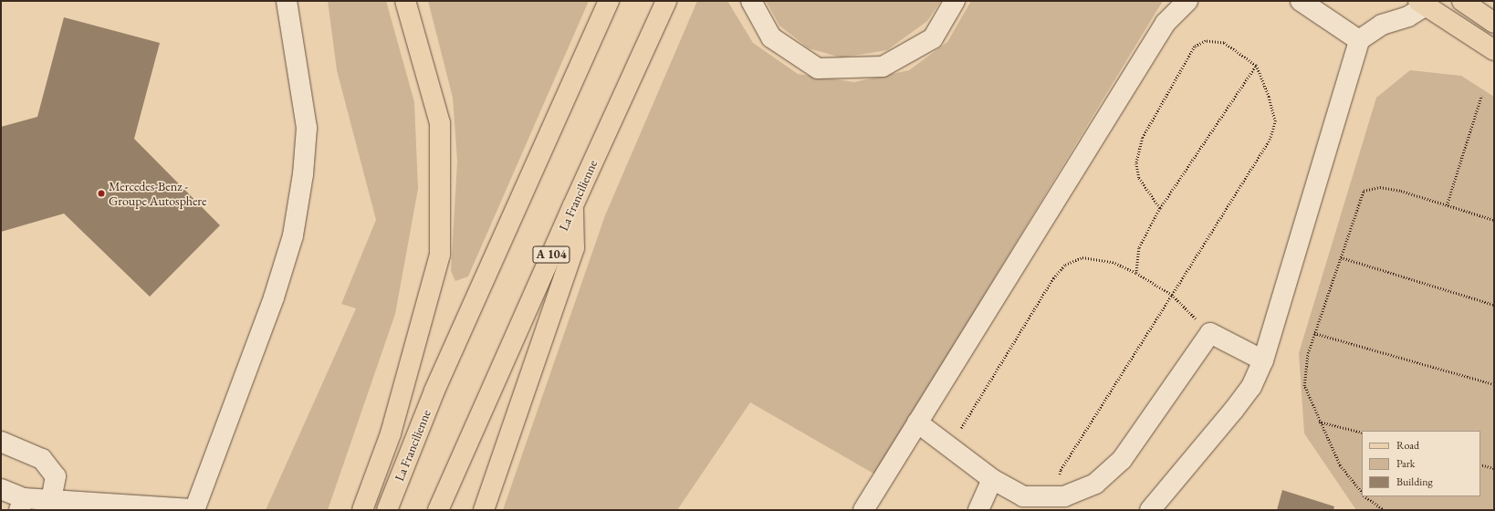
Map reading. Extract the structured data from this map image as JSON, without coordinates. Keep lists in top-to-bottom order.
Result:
{
  "streets": {
    "main road": ["La Francilienne", "A 104"]
  },
  "places": ["Mercedes-Benz - Groupe Autosphere"],
  "legend": ["Road", "Park", "Building"]
}
